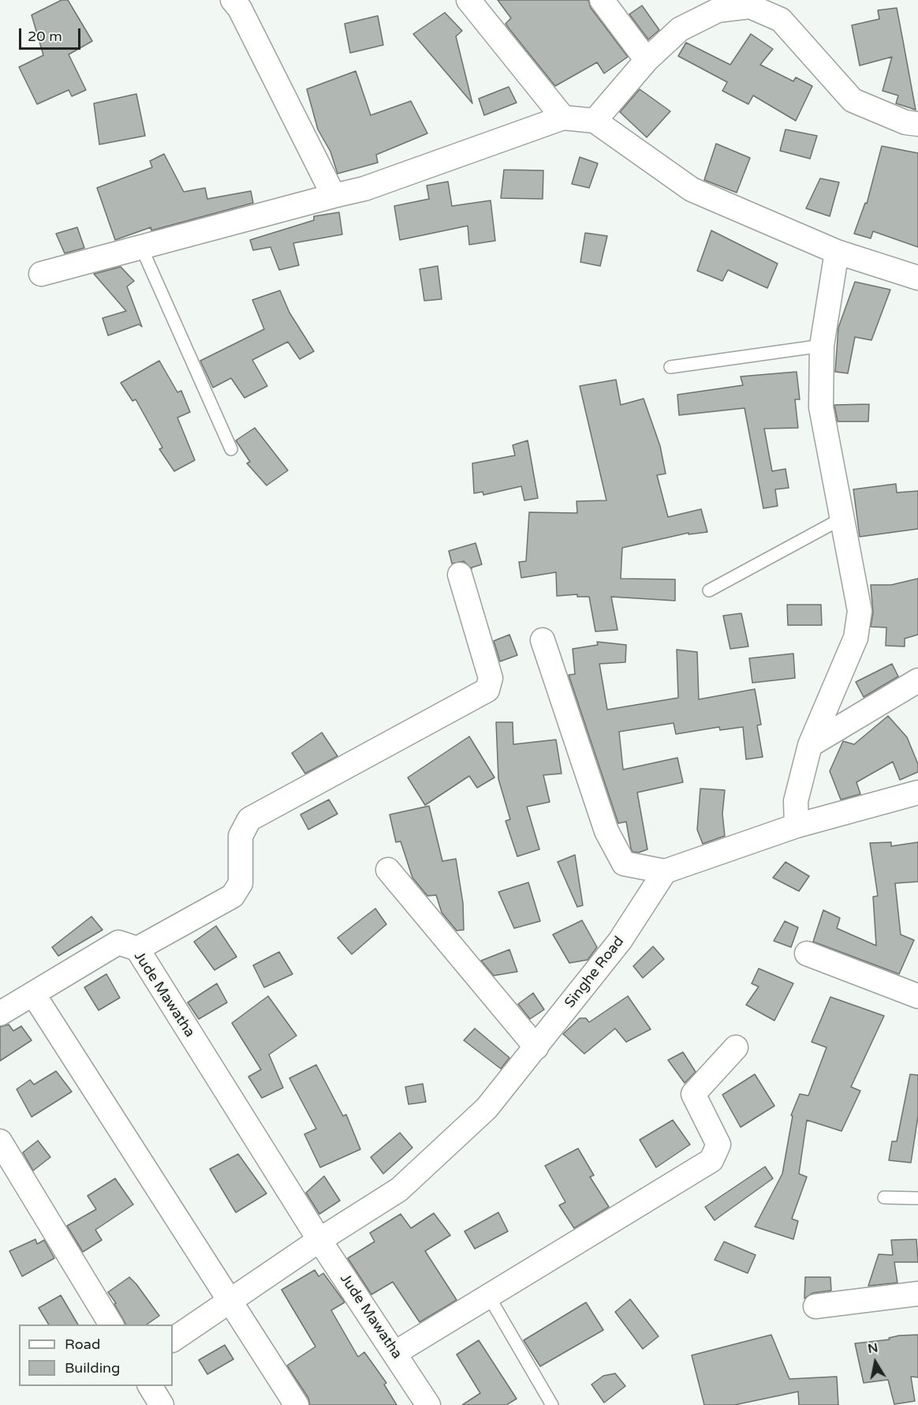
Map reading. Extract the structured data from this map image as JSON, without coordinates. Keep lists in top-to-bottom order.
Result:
{
  "streets": {
    "street": ["Singhe Road", "Jude Mawatha"]
  },
  "crossings": [
    ["Singhe Road", "Jude Mawatha"]
  ],
  "legend": ["Road", "Building"],
  "scale_bar": "20 m",
  "north": "top"
}
